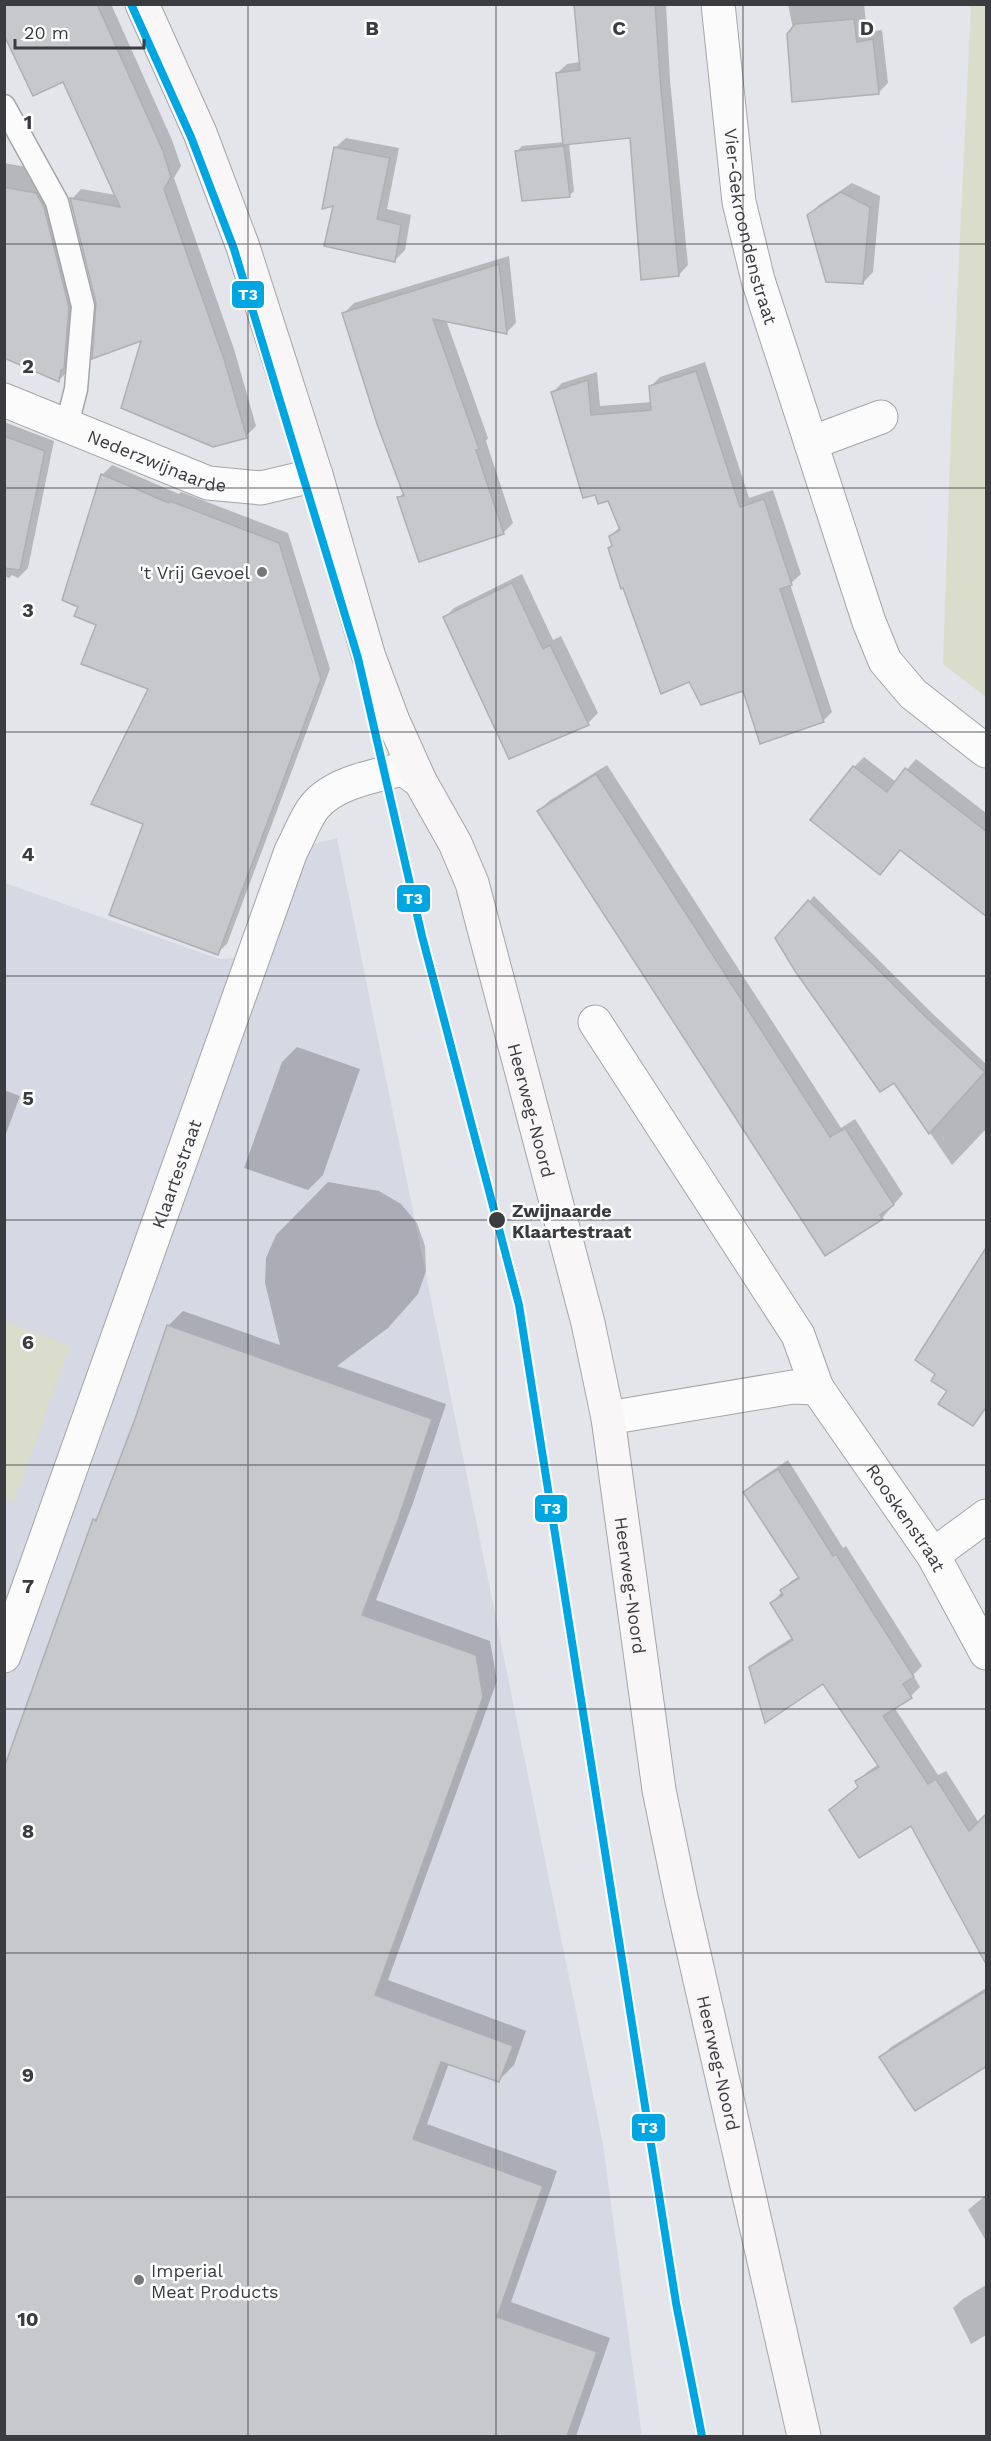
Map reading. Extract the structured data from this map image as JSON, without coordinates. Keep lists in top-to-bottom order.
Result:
{
  "streets": {
    "street": [
      "Vier-Gekroondenstraat",
      "Nederzwijnaarde",
      "Heerweg-Noord",
      "Klaartestraat",
      "Rooskenstraat"
    ]
  },
  "crossings": [
    ["Nederzwijnaarde", "Heerweg-Noord"],
    ["Heerweg-Noord", "Klaartestraat"]
  ],
  "places": ["'t Vrij Gevoel", "Zwijnaarde Klaartestraat", "Imperial Meat Products"],
  "lines": ["transit line T3"],
  "scale_bar": "20 m",
  "grid": {
    "columns": ["B", "C", "D"],
    "rows": [
      "1",
      "2",
      "3",
      "4",
      "5",
      "6",
      "7",
      "8",
      "9",
      "10"
    ]
  }
}
